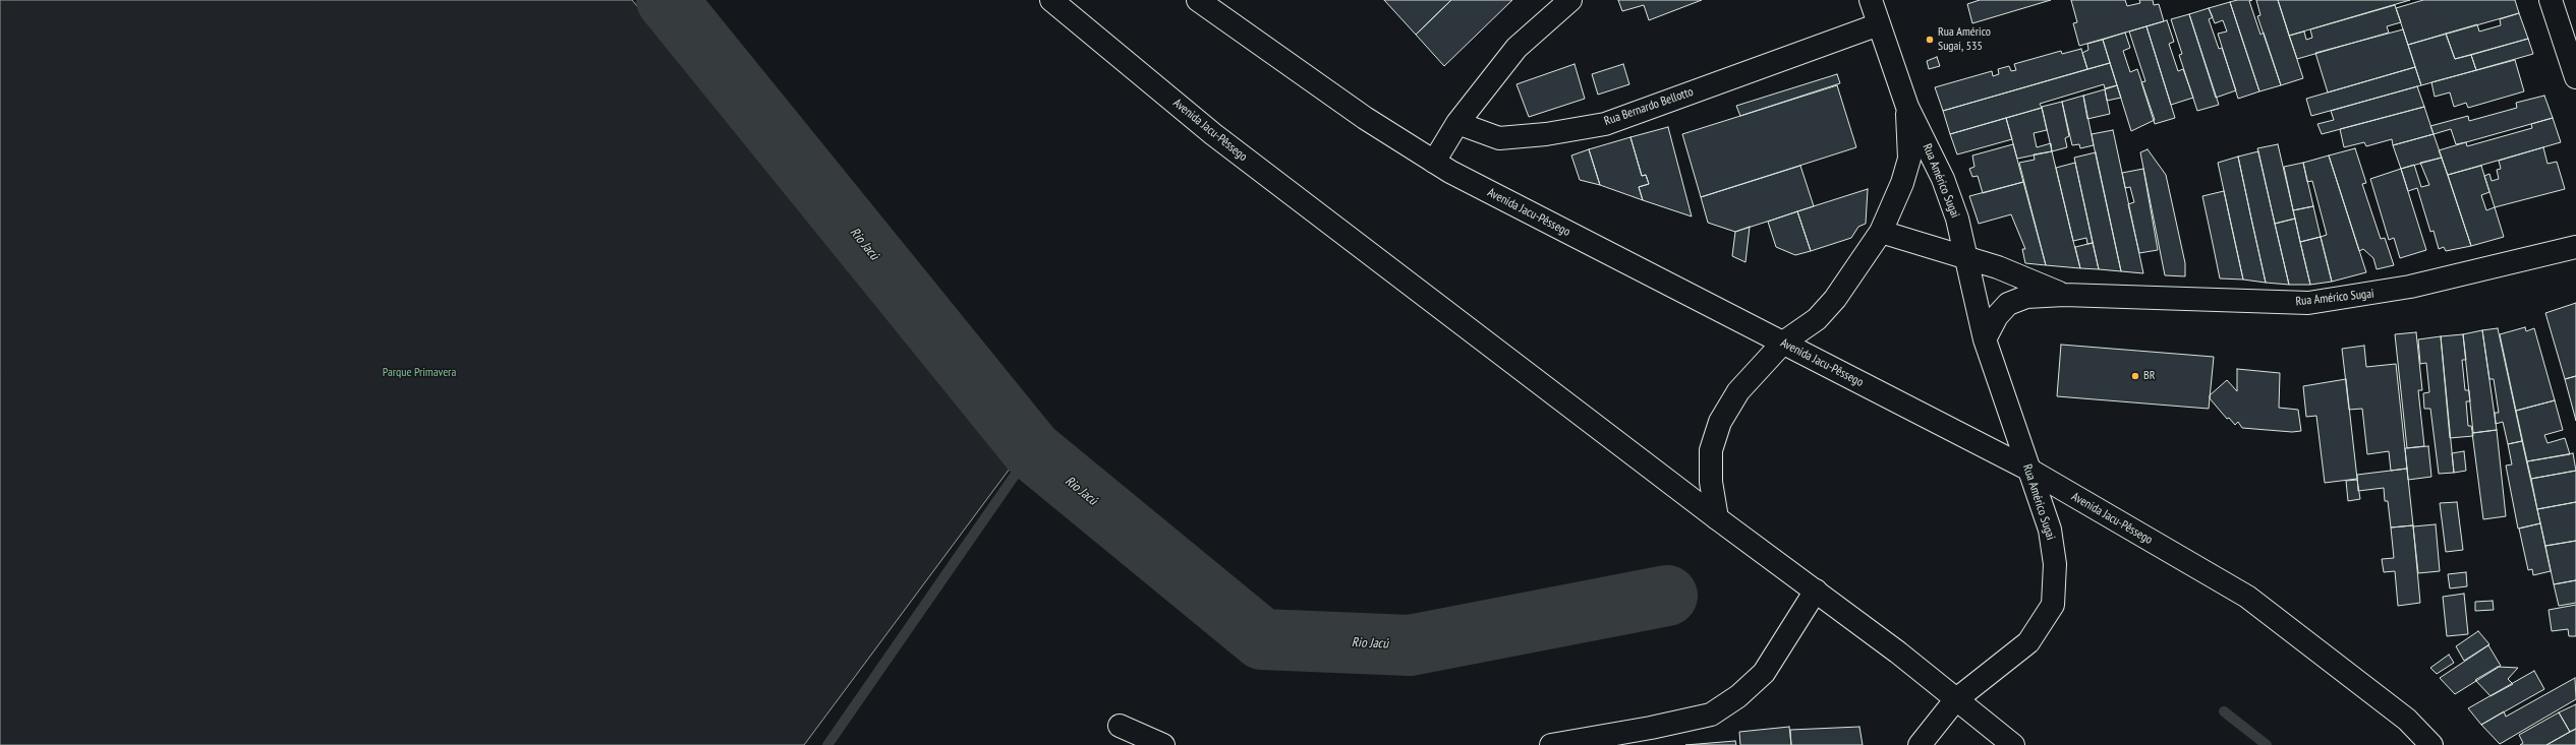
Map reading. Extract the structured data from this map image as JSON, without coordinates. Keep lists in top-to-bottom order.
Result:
{
  "streets": {
    "main road": ["Rua Bernardo Bellotto", "Avenida Jacu-Pêssego", "Rua Américo Sugai"]
  },
  "crossings": [
    ["Rua Bernardo Bellotto", "Rua Américo Sugai"],
    ["Avenida Jacu-Pêssego", "Rua Américo Sugai"]
  ],
  "water": ["Rio Jacú"],
  "parks": ["Parque Primavera"],
  "places": ["Rua Américo Sugai, 535", "BR"]
}
